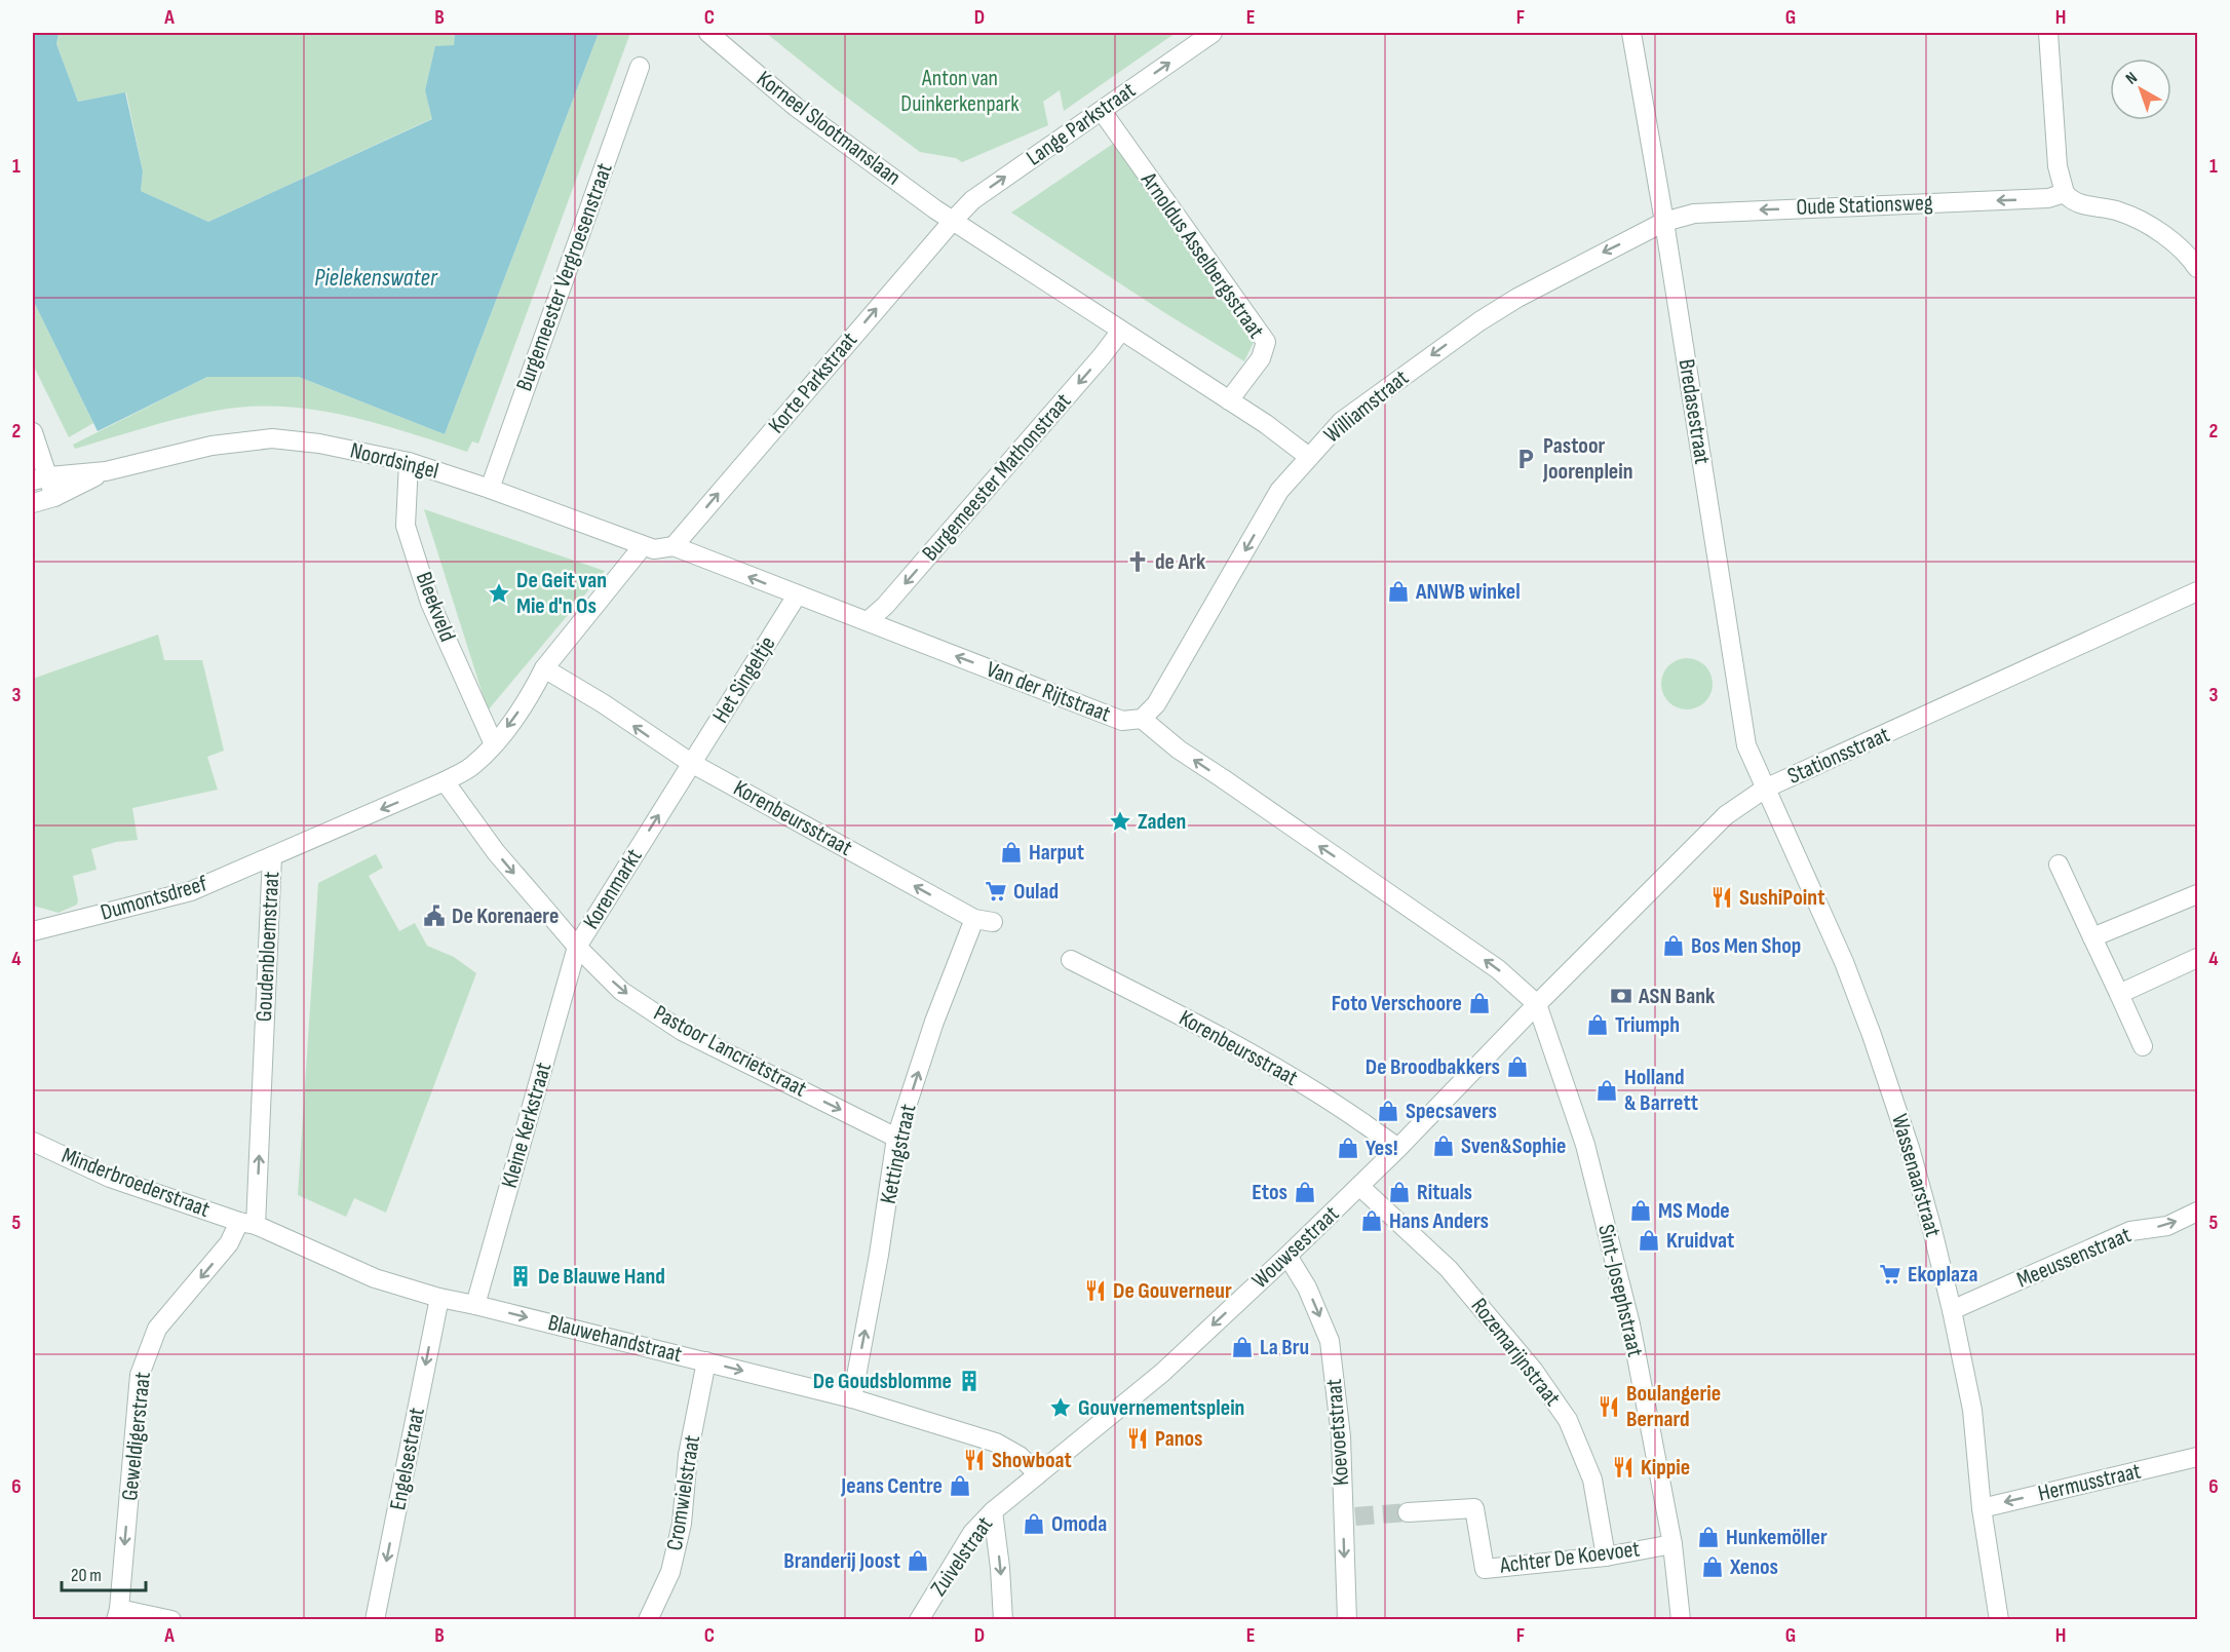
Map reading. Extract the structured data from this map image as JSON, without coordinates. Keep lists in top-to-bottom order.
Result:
{
  "streets": {
    "street": [
      "Lange Parkstraat",
      "Korneel Slootmanslaan",
      "Oude Stationsweg",
      "Arnoldus Asselbergsstraat",
      "Burgemeester Vergroesenstraat",
      "Korte Parkstraat",
      "Williamstraat",
      "Bredasestraat",
      "Noordsingel",
      "Burgemeester Mathonstraat",
      "Bleekveld",
      "Het Singeltje",
      "Van der Rijtstraat",
      "Stationsstraat",
      "Korenbeursstraat",
      "Korenmarkt",
      "Dumontsdreef",
      "Goudenbloemstraat",
      "Pastoor Lancrietstraat",
      "Kleine Kerkstraat",
      "Kettingstraat",
      "Wassenaarstraat",
      "Minderbroederstraat",
      "Wouwsestraat",
      "Meeussenstraat",
      "Sint-Josephstraat",
      "Blauwehandstraat",
      "Rozemarijnstraat",
      "Koevoetstraat",
      "Geweldigerstraat",
      "Engelsestraat",
      "Hermusstraat",
      "Cromwielstraat",
      "Zuivelstraat",
      "Achter De Koevoet"
    ]
  },
  "crossings": [
    ["Lange Parkstraat", "Korneel Slootmanslaan"],
    ["Lange Parkstraat", "Arnoldus Asselbergsstraat"],
    ["Lange Parkstraat", "Korte Parkstraat"],
    ["Korneel Slootmanslaan", "Korte Parkstraat"],
    ["Oude Stationsweg", "Williamstraat"],
    ["Oude Stationsweg", "Bredasestraat"],
    ["Burgemeester Vergroesenstraat", "Noordsingel"],
    ["Korte Parkstraat", "Noordsingel"],
    ["Korte Parkstraat", "Van der Rijtstraat"],
    ["Williamstraat", "Bredasestraat"],
    ["Williamstraat", "Van der Rijtstraat"],
    ["Bredasestraat", "Stationsstraat"],
    ["Bredasestraat", "Wassenaarstraat"],
    ["Noordsingel", "Bleekveld"],
    ["Noordsingel", "Van der Rijtstraat"],
    ["Burgemeester Mathonstraat", "Van der Rijtstraat"],
    ["Het Singeltje", "Van der Rijtstraat"],
    ["Het Singeltje", "Korenbeursstraat"],
    ["Het Singeltje", "Korenmarkt"],
    ["Van der Rijtstraat", "Stationsstraat"],
    ["Van der Rijtstraat", "Wouwsestraat"],
    ["Van der Rijtstraat", "Sint-Josephstraat"],
    ["Stationsstraat", "Wassenaarstraat"],
    ["Stationsstraat", "Wouwsestraat"],
    ["Stationsstraat", "Sint-Josephstraat"],
    ["Korenbeursstraat", "Korenmarkt"],
    ["Korenbeursstraat", "Kettingstraat"],
    ["Korenbeursstraat", "Wouwsestraat"],
    ["Korenmarkt", "Goudenbloemstraat"],
    ["Korenmarkt", "Pastoor Lancrietstraat"],
    ["Korenmarkt", "Kleine Kerkstraat"],
    ["Dumontsdreef", "Goudenbloemstraat"],
    ["Goudenbloemstraat", "Minderbroederstraat"],
    ["Goudenbloemstraat", "Blauwehandstraat"],
    ["Goudenbloemstraat", "Geweldigerstraat"],
    ["Pastoor Lancrietstraat", "Kleine Kerkstraat"],
    ["Pastoor Lancrietstraat", "Kettingstraat"],
    ["Kleine Kerkstraat", "Blauwehandstraat"],
    ["Kettingstraat", "Blauwehandstraat"],
    ["Wassenaarstraat", "Meeussenstraat"],
    ["Wassenaarstraat", "Hermusstraat"],
    ["Minderbroederstraat", "Blauwehandstraat"],
    ["Minderbroederstraat", "Geweldigerstraat"],
    ["Wouwsestraat", "Sint-Josephstraat"],
    ["Wouwsestraat", "Blauwehandstraat"],
    ["Wouwsestraat", "Rozemarijnstraat"],
    ["Wouwsestraat", "Koevoetstraat"],
    ["Wouwsestraat", "Zuivelstraat"],
    ["Sint-Josephstraat", "Achter De Koevoet"],
    ["Blauwehandstraat", "Geweldigerstraat"],
    ["Blauwehandstraat", "Engelsestraat"],
    ["Blauwehandstraat", "Cromwielstraat"],
    ["Blauwehandstraat", "Zuivelstraat"],
    ["Rozemarijnstraat", "Achter De Koevoet"]
  ],
  "one_way": [
    "Lange Parkstraat",
    "Oude Stationsweg",
    "Korte Parkstraat",
    "Williamstraat",
    "Burgemeester Mathonstraat",
    "Van der Rijtstraat",
    "Korenbeursstraat",
    "Pastoor Lancrietstraat",
    "Kettingstraat",
    "Wouwsestraat",
    "Meeussenstraat",
    "Blauwehandstraat",
    "Koevoetstraat",
    "Geweldigerstraat",
    "Engelsestraat",
    "Hermusstraat"
  ],
  "water": ["Pielekenswater"],
  "parks": ["Anton van Duinkerkenpark"],
  "places": {
    "parking": ["Pastoor Joorenplein"],
    "church": ["de Ark"],
    "shop": [
      "ANWB winkel",
      "Harput",
      "Bos Men Shop",
      "Foto Verschoore",
      "Triumph",
      "De Broodbakkers",
      "Holland & Barrett",
      "Specsavers",
      "Sven&Sophie",
      "Yes!",
      "Etos",
      "Rituals",
      "MS Mode",
      "Hans Anders",
      "Kruidvat",
      "La Bru",
      "Jeans Centre",
      "Omoda",
      "Hunkemöller",
      "Branderij Joost",
      "Xenos"
    ],
    "place": ["De Geit van Mie d'n Os", "Zaden", "Gouvernementsplein"],
    "supermarket": ["Oulad", "Ekoplaza"],
    "restaurant": [
      "SushiPoint",
      "De Gouverneur",
      "Boulangerie Bernard",
      "Panos",
      "Showboat",
      "Kippie"
    ],
    "public building": ["De Korenaere"],
    "bank": ["ASN Bank"],
    "building": ["De Blauwe Hand", "De Goudsblomme"]
  },
  "scale_bar": "20 m",
  "north": "top left",
  "grid": {
    "columns": [
      "A",
      "B",
      "C",
      "D",
      "E",
      "F",
      "G",
      "H"
    ],
    "rows": [
      "1",
      "2",
      "3",
      "4",
      "5",
      "6"
    ]
  }
}
